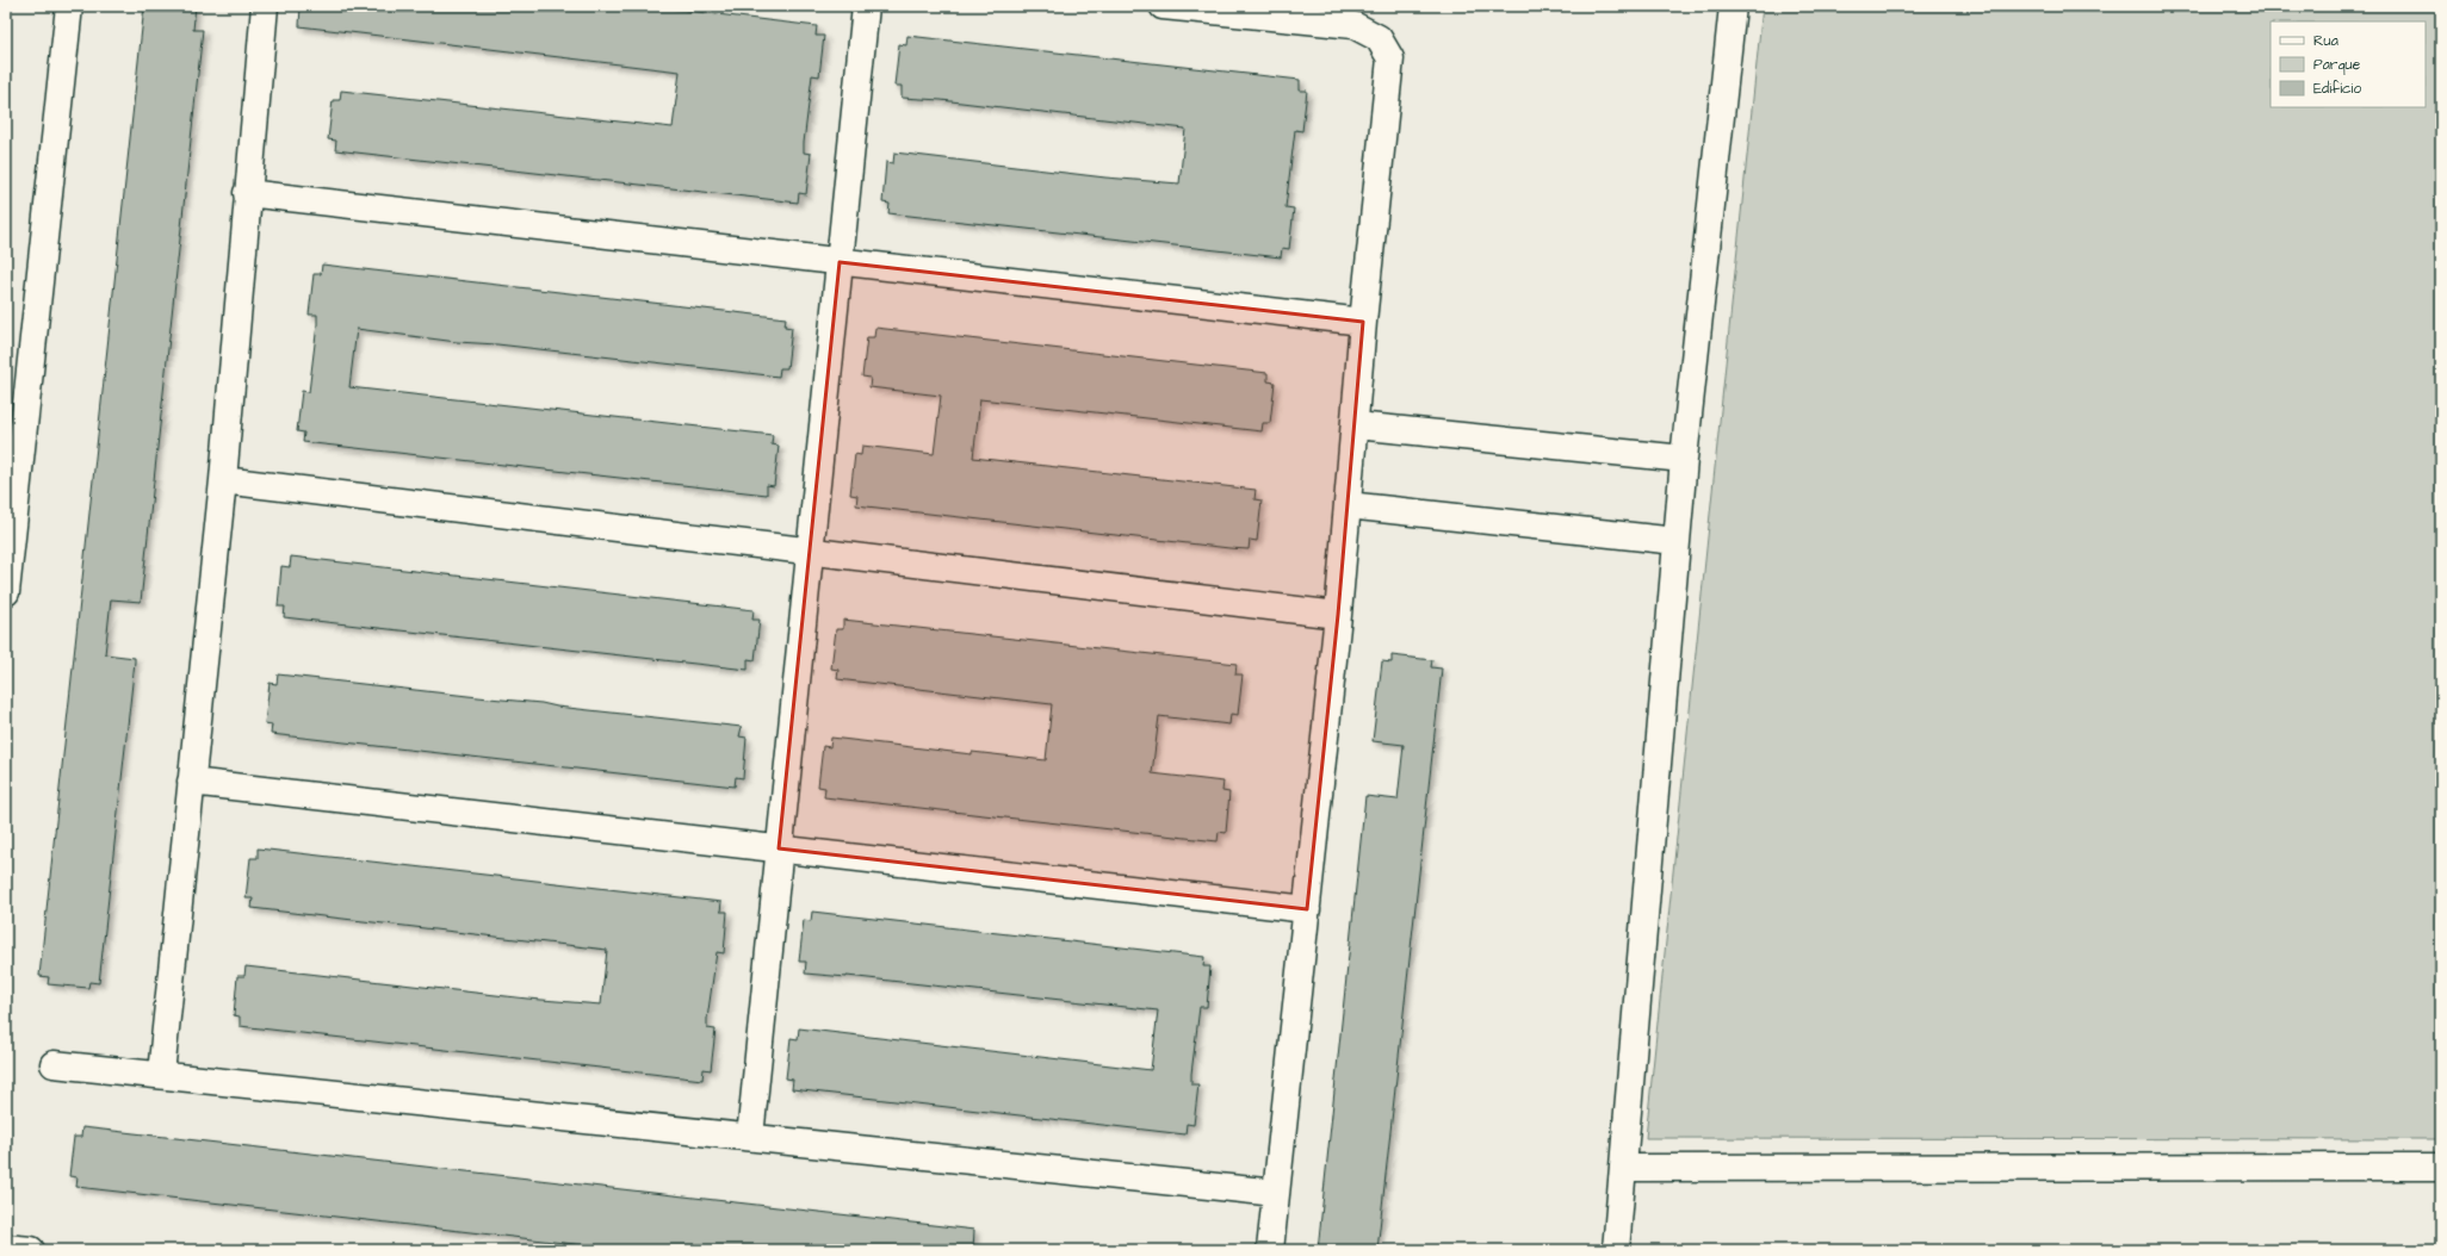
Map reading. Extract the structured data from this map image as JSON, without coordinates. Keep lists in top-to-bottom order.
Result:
{
  "legend": ["Rua", "Parque", "Edifício"]
}
